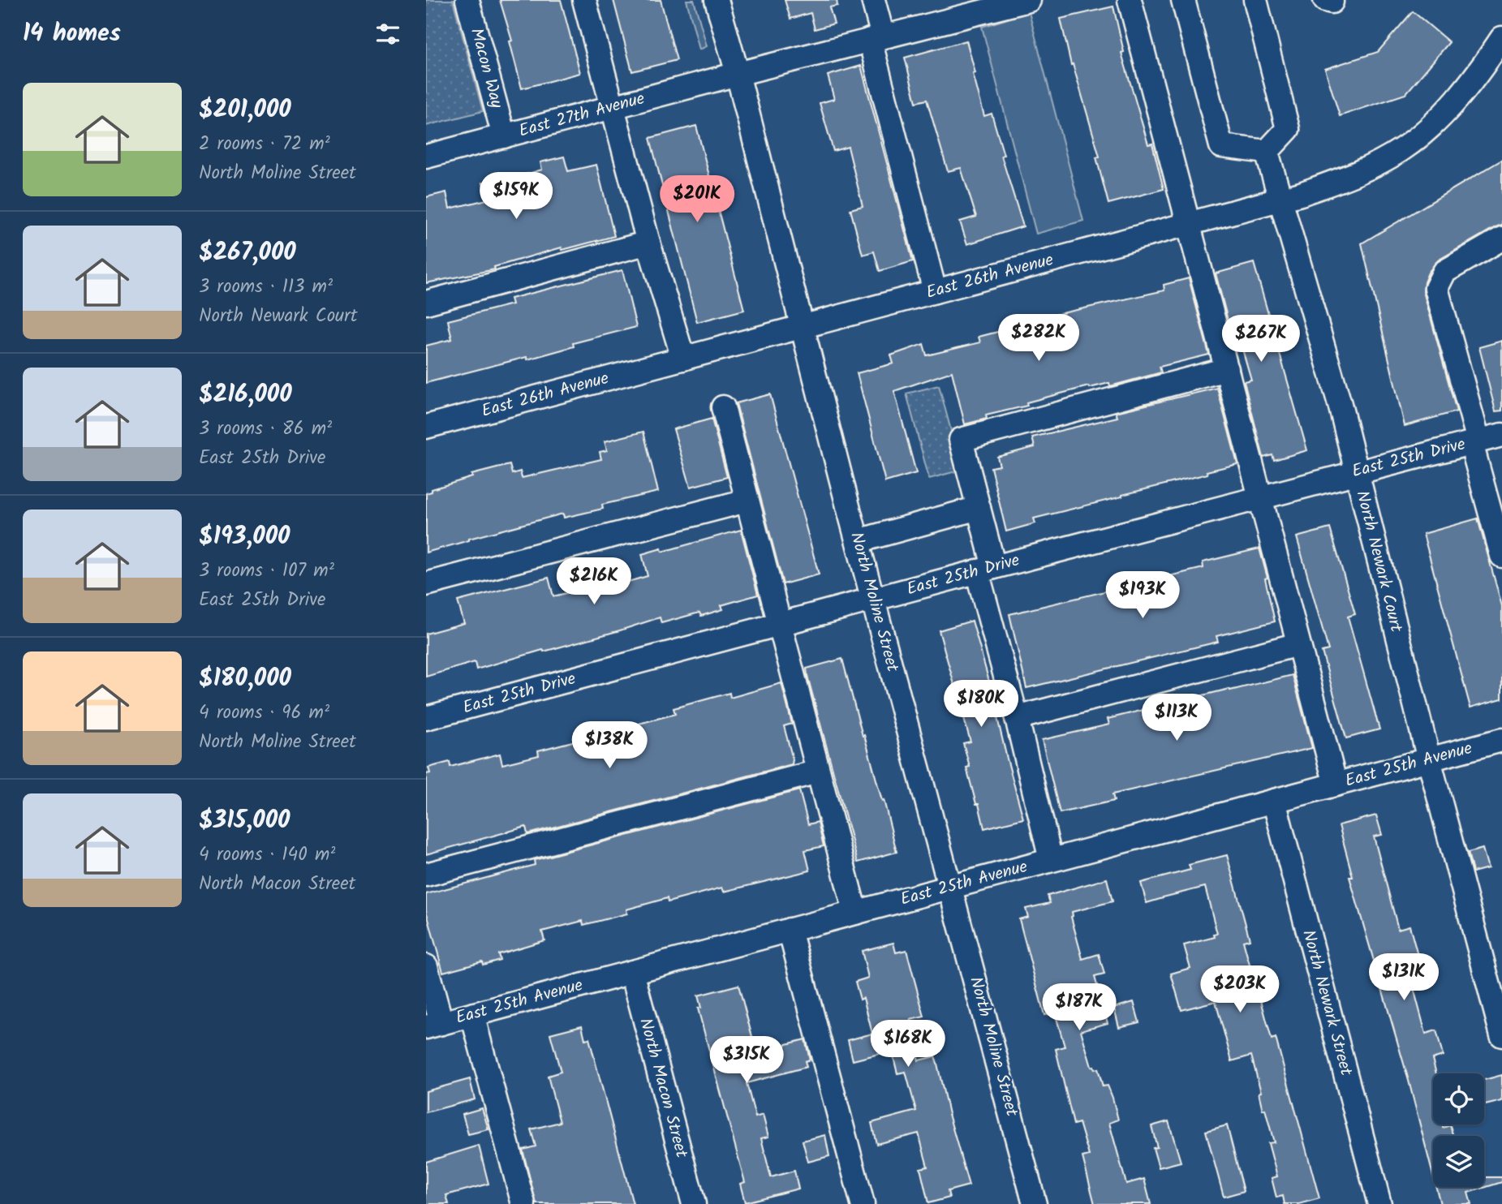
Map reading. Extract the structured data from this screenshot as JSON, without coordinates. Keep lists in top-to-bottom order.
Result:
{
  "streets": {
    "street": [
      "Macon Way",
      "East 27th Avenue",
      "East 26th Avenue",
      "East 25th Drive",
      "North Newark Court",
      "North Moline Street",
      "East 25th Avenue",
      "North Newark Street",
      "North Macon Street"
    ]
  },
  "crossings": [
    ["Macon Way", "East 27th Avenue"],
    ["East 27th Avenue", "North Moline Street"],
    ["East 26th Avenue", "North Newark Court"],
    ["East 26th Avenue", "North Moline Street"],
    ["East 25th Drive", "North Newark Court"],
    ["East 25th Drive", "North Moline Street"],
    ["North Newark Court", "East 25th Avenue"],
    ["North Moline Street", "East 25th Avenue"],
    ["East 25th Avenue", "North Newark Street"],
    ["East 25th Avenue", "North Macon Street"]
  ],
  "page": {
    "heading": "14 homes",
    "list": [
      {
        "name": "$201,000",
        "note": "2 rooms · 72 m² · North Moline Street"
      },
      {
        "name": "$267,000",
        "note": "3 rooms · 113 m² · North Newark Court"
      },
      {
        "name": "$216,000",
        "note": "3 rooms · 86 m² · East 25th Drive"
      },
      {
        "name": "$193,000",
        "note": "3 rooms · 107 m² · East 25th Drive"
      },
      {
        "name": "$180,000",
        "note": "4 rooms · 96 m² · North Moline Street"
      },
      {
        "name": "$315,000",
        "note": "4 rooms · 140 m² · North Macon Street"
      }
    ],
    "price": [
      "$159K",
      "$201K",
      "$282K",
      "$267K",
      "$216K",
      "$193K",
      "$180K",
      "$113K",
      "$138K",
      "$131K",
      "$203K",
      "$187K",
      "$168K",
      "$315K"
    ]
  }
}
